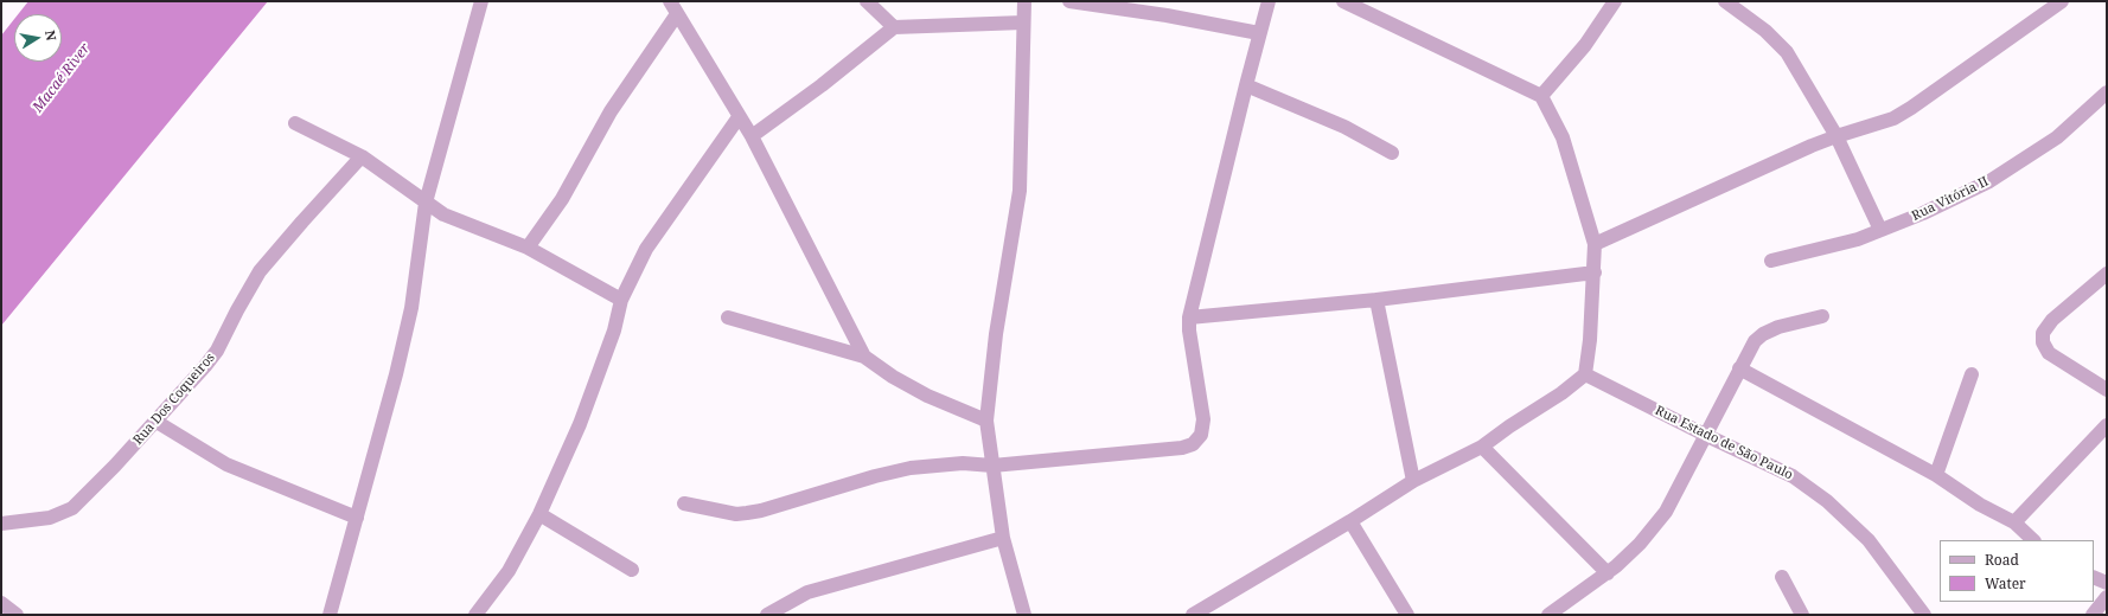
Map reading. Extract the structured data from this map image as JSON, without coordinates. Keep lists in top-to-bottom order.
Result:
{
  "streets": {
    "street": ["Rua Vitória II", "Rua Dos Coqueiros", "Rua Estado de São Paulo"]
  },
  "water": ["Macaé River"],
  "legend": ["Road", "Water"],
  "north": "right"
}
